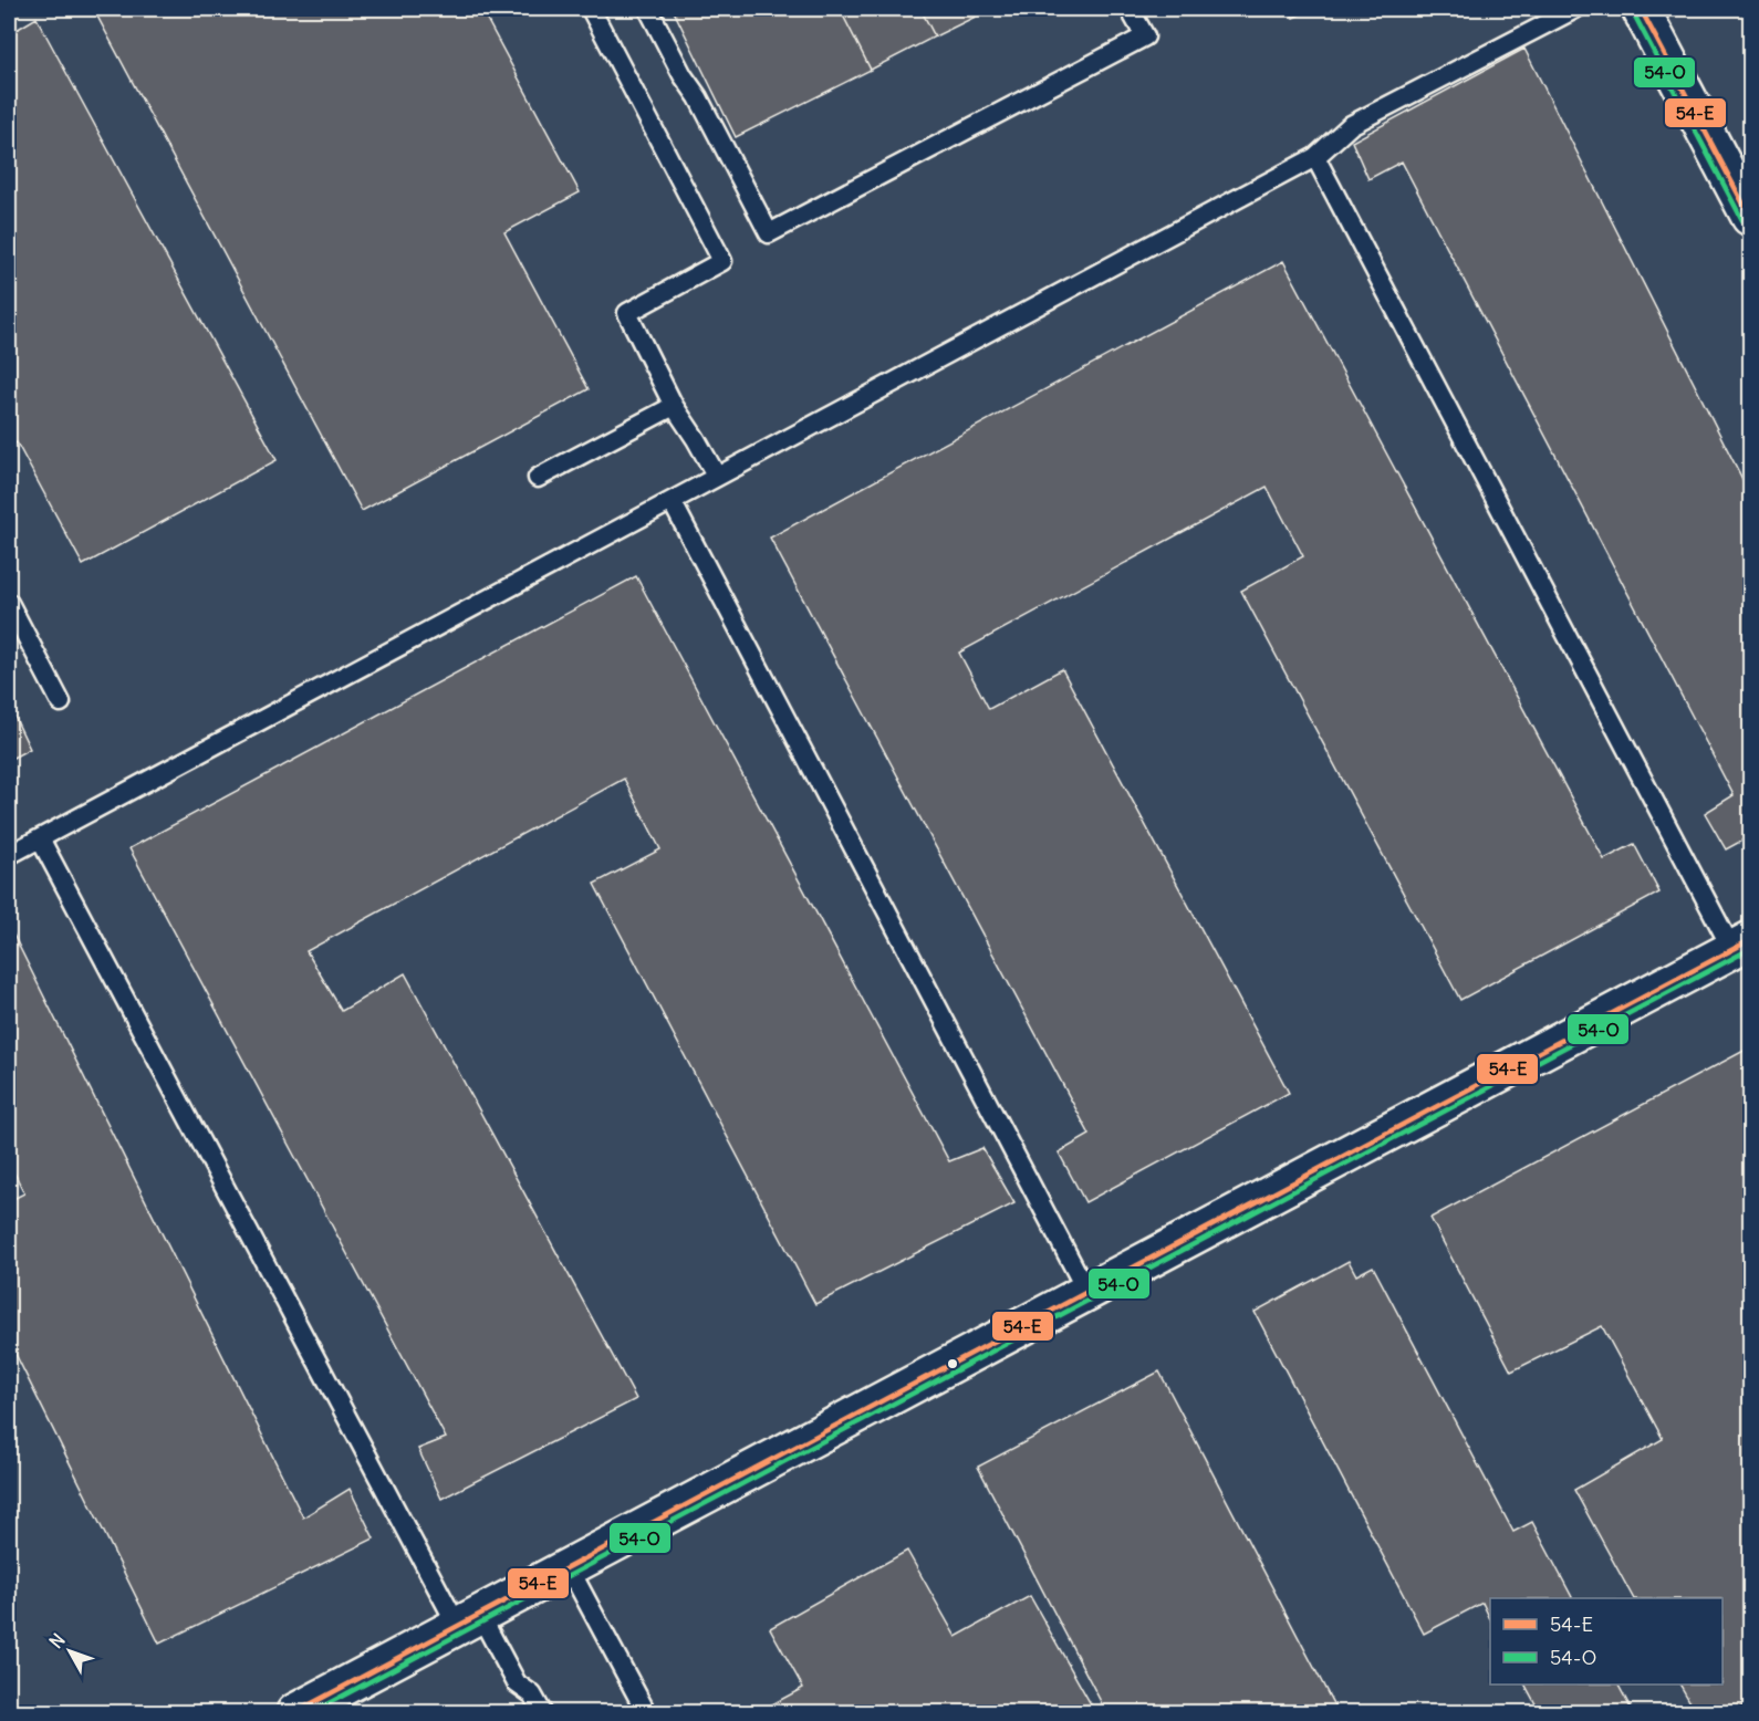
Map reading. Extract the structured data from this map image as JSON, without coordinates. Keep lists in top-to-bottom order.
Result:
{
  "lines": ["transit line 54-E", "transit line 54-O"],
  "legend": ["54-E", "54-O"],
  "north": "top left"
}
